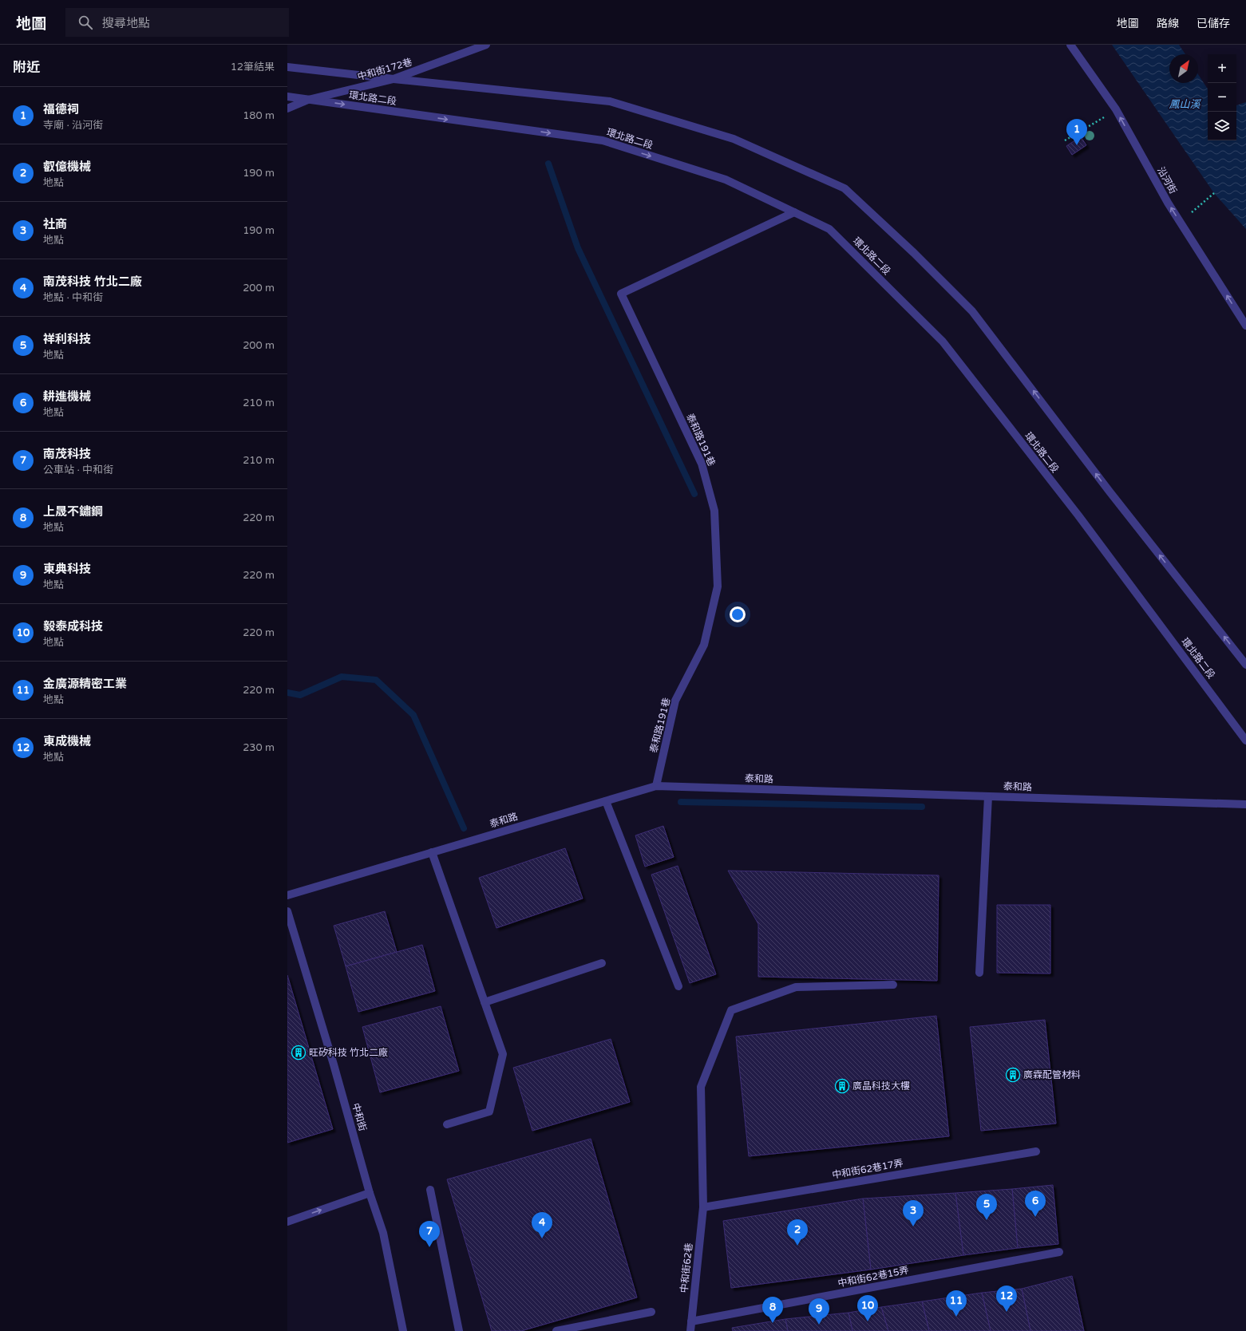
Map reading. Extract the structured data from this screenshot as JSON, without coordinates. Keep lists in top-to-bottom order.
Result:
{
  "streets": {
    "street": [
      "中和街172巷",
      "環北路二段",
      "沿河街",
      "泰和路191巷",
      "泰和路",
      "中和街",
      "中和街62巷17弄",
      "中和街62巷",
      "中和街62巷15弄"
    ]
  },
  "crossings": [
    ["中和街172巷", "環北路二段"],
    ["環北路二段", "泰和路191巷"],
    ["泰和路191巷", "泰和路"],
    ["中和街62巷17弄", "中和街62巷"],
    ["中和街62巷", "中和街62巷15弄"]
  ],
  "one_way": ["環北路二段", "沿河街"],
  "water": ["鳳山溪"],
  "places": {
    "building": ["旺矽科技 竹北二廠", "廣霖配管材料", "廣晶科技大樓"]
  },
  "north": "top right",
  "page": {
    "header": "地圖",
    "search": "搜尋地點",
    "nav": ["地圖", "路線", "已儲存"],
    "heading": ["附近", "12筆結果"],
    "map_buttons": ["+", "−"],
    "list": [
      {
        "mark": "1",
        "name": "福德祠",
        "note": "寺廟 · 沿河街",
        "value": "180 m"
      },
      {
        "mark": "2",
        "name": "叡億機械",
        "note": "地點",
        "value": "190 m"
      },
      {
        "mark": "3",
        "name": "社商",
        "note": "地點",
        "value": "190 m"
      },
      {
        "mark": "4",
        "name": "南茂科技 竹北二廠",
        "note": "地點 · 中和街",
        "value": "200 m"
      },
      {
        "mark": "5",
        "name": "祥利科技",
        "note": "地點",
        "value": "200 m"
      },
      {
        "mark": "6",
        "name": "耕進機械",
        "note": "地點",
        "value": "210 m"
      },
      {
        "mark": "7",
        "name": "南茂科技",
        "note": "公車站 · 中和街",
        "value": "210 m"
      },
      {
        "mark": "8",
        "name": "上晟不鏽鋼",
        "note": "地點",
        "value": "220 m"
      },
      {
        "mark": "9",
        "name": "東典科技",
        "note": "地點",
        "value": "220 m"
      },
      {
        "mark": "10",
        "name": "毅泰成科技",
        "note": "地點",
        "value": "220 m"
      },
      {
        "mark": "11",
        "name": "金廣源精密工業",
        "note": "地點",
        "value": "220 m"
      },
      {
        "mark": "12",
        "name": "東成機械",
        "note": "地點",
        "value": "230 m"
      }
    ],
    "pins": [
      "1",
      "6",
      "5",
      "3",
      "4",
      "2",
      "7",
      "12",
      "11",
      "10",
      "8",
      "9"
    ]
  }
}
